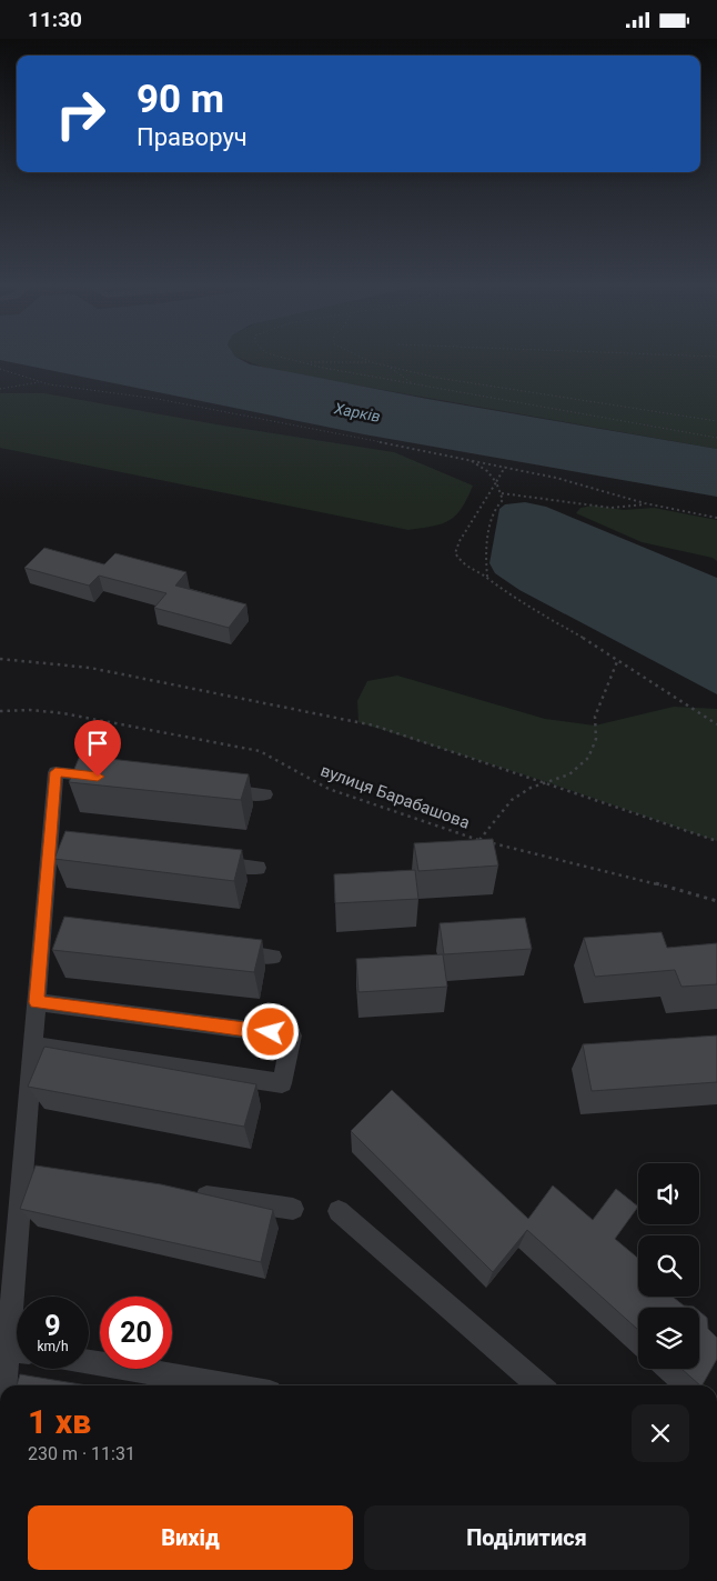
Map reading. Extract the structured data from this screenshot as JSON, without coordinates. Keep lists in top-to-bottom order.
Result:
{
  "streets": {
    "path": ["вулиця Барабашова"]
  },
  "water": ["Харків"],
  "page": {
    "status": "11:30",
    "turn": ["90 m", "Праворуч"],
    "speed": "9 km/h",
    "limit": "20",
    "heading": ["1 хв", "230 m · 11:31"],
    "buttons": ["Вихід", "Поділитися"]
  }
}
